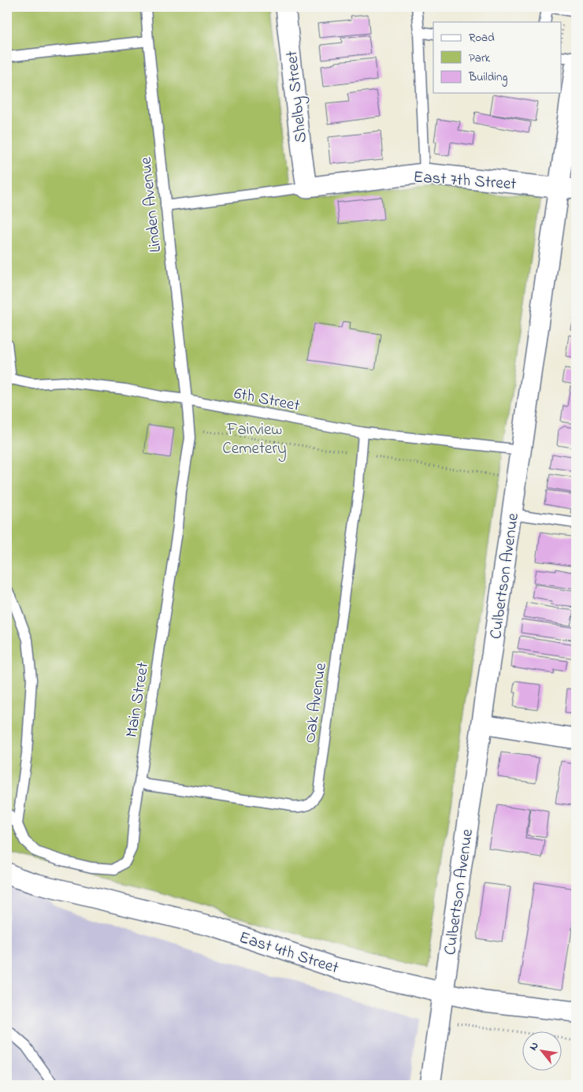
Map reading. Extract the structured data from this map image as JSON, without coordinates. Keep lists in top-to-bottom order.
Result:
{
  "streets": {
    "street": [
      "Shelby Street",
      "East 7th Street",
      "Culbertson Avenue",
      "East 4th Street"
    ],
    "lane": [
      "Linden Avenue",
      "6th Street",
      "Main Street",
      "Oak Avenue"
    ]
  },
  "crossings": [
    ["Shelby Street", "East 7th Street"],
    ["East 7th Street", "Culbertson Avenue"],
    ["Linden Avenue", "6th Street"],
    ["Linden Avenue", "Main Street"],
    ["6th Street", "Culbertson Avenue"],
    ["6th Street", "Main Street"],
    ["6th Street", "Oak Avenue"],
    ["Culbertson Avenue", "East 4th Street"],
    ["Main Street", "Oak Avenue"]
  ],
  "parks": ["Fairview Cemetery"],
  "legend": ["Road", "Park", "Building"],
  "north": "top left"
}
